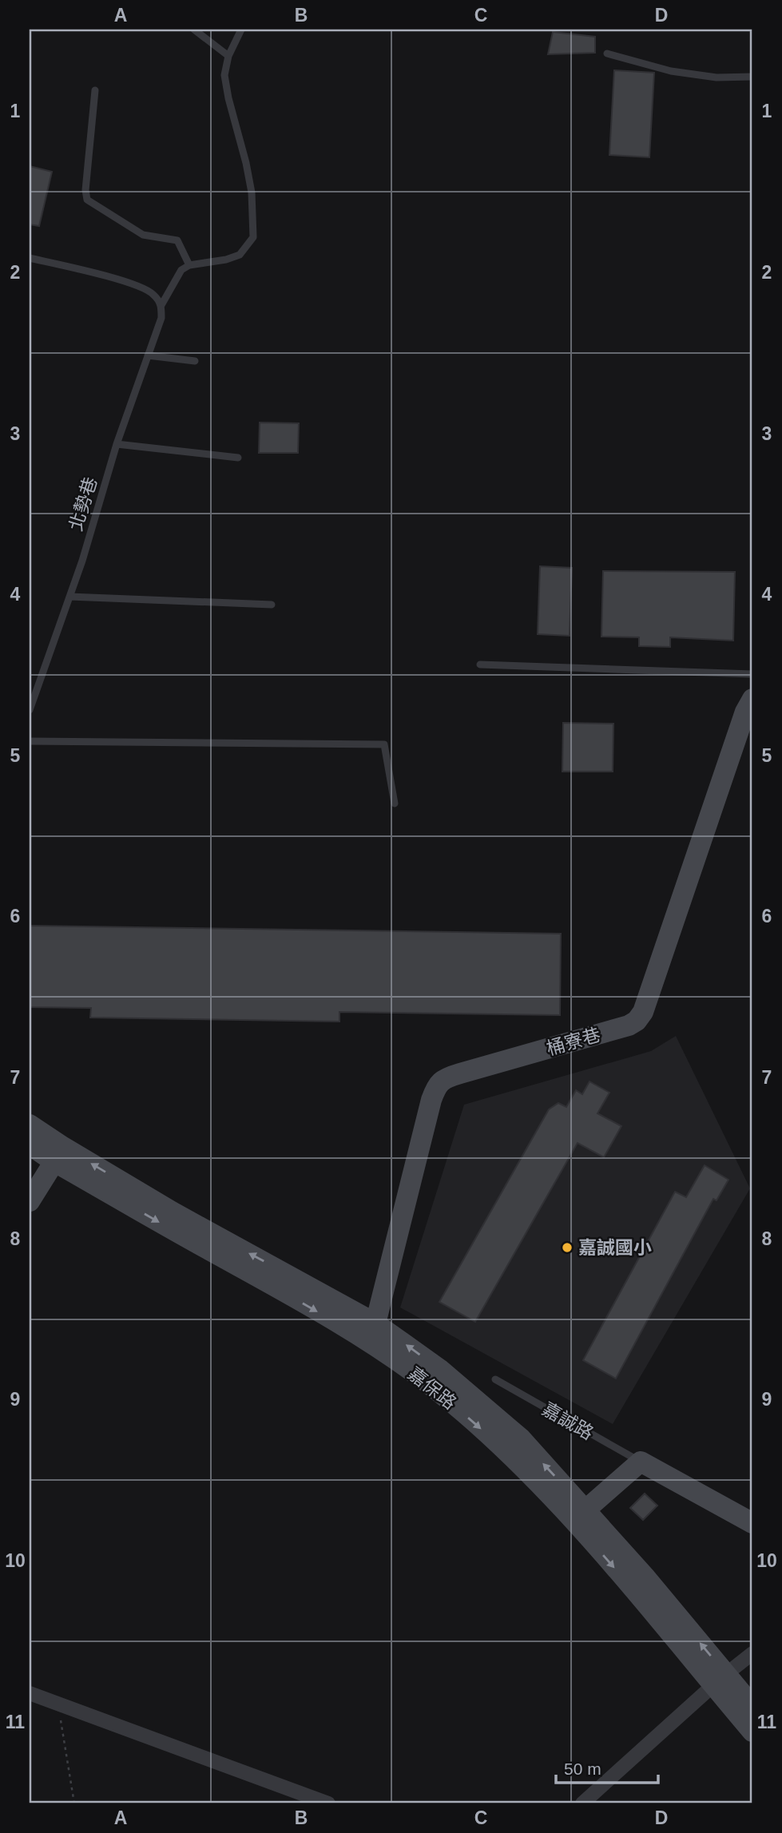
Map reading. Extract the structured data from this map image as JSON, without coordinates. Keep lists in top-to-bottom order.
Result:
{
  "streets": {
    "street": ["桶寮巷", "嘉保路", "嘉誠路"],
    "lane": ["北勢巷"]
  },
  "crossings": [
    ["桶寮巷", "嘉保路"]
  ],
  "places": ["嘉誠國小"],
  "scale_bar": "50 m",
  "grid": {
    "columns": [
      "A",
      "B",
      "C",
      "D"
    ],
    "rows": [
      "1",
      "2",
      "3",
      "4",
      "5",
      "6",
      "7",
      "8",
      "9",
      "10",
      "11"
    ]
  }
}
